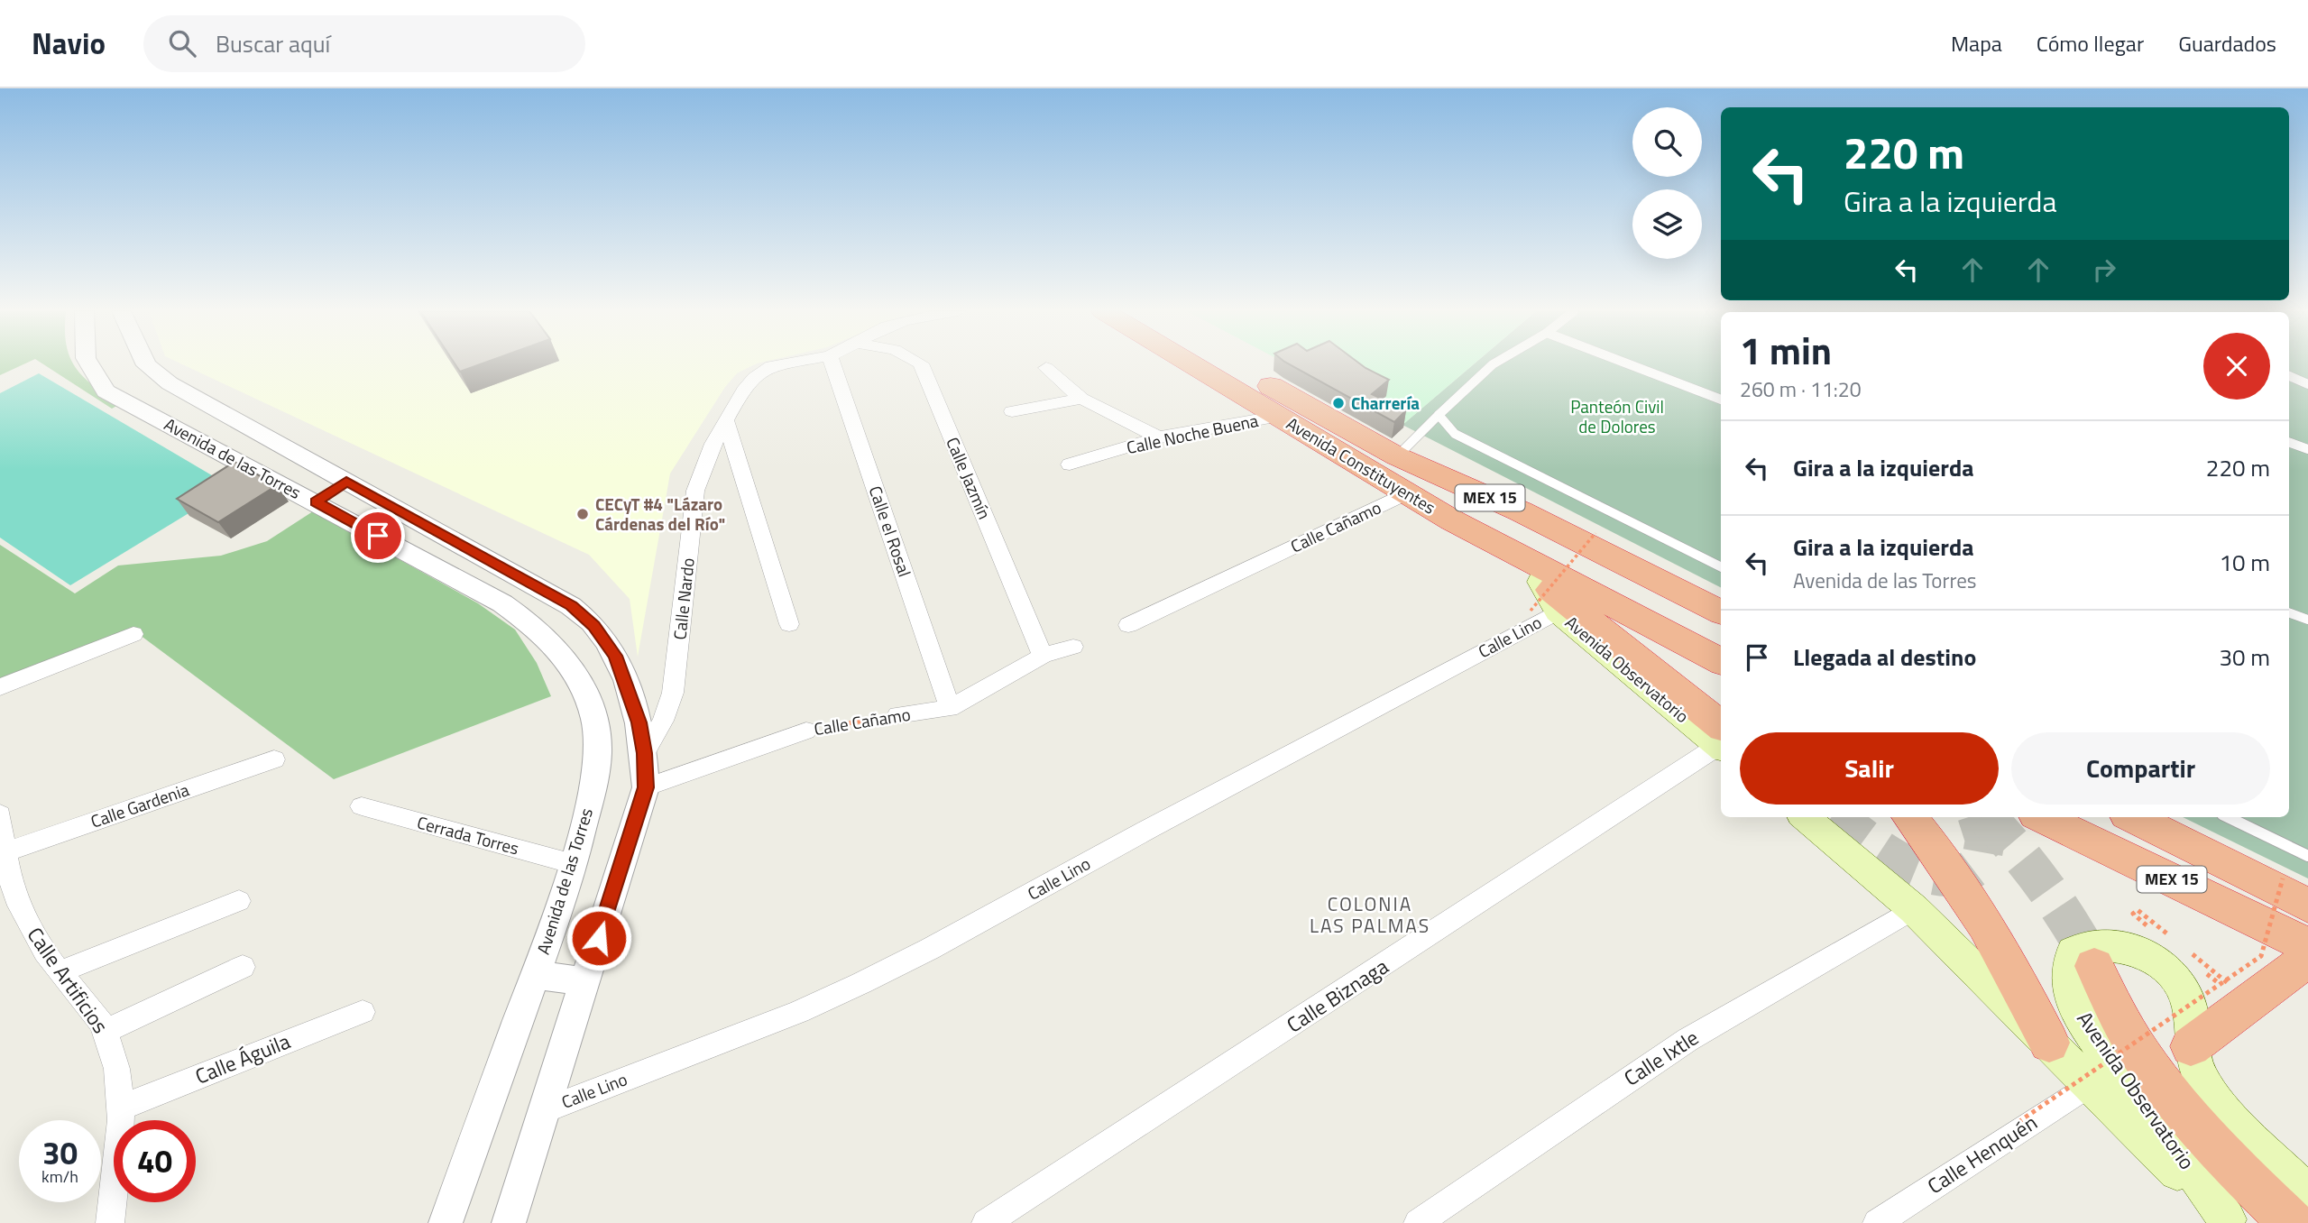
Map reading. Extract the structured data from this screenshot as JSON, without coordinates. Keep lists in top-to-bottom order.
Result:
{
  "streets": {
    "highway": ["Avenida Constituyentes", "MEX 15"],
    "main road": ["Avenida Observatorio"],
    "street": [
      "Calle Noche Buena",
      "Avenida de las Torres",
      "Calle Jazmín",
      "Calle Cañamo",
      "Calle el Rosal",
      "Calle Nardo",
      "Calle Lino",
      "Calle Gardenia",
      "Cerrada Torres",
      "Calle Artificios",
      "Calle Biznaga",
      "Calle Ixtle",
      "Calle Águila",
      "Calle Henquén"
    ]
  },
  "crossings": [
    ["Calle Noche Buena", "Avenida Constituyentes"],
    ["Avenida de las Torres", "Calle Cañamo"],
    ["Avenida de las Torres", "Calle Nardo"],
    ["Avenida de las Torres", "Calle Lino"],
    ["Avenida de las Torres", "Cerrada Torres"],
    ["Avenida Constituyentes", "Calle Cañamo"],
    ["Calle Jazmín", "Calle Cañamo"],
    ["Calle Cañamo", "Calle el Rosal"],
    ["Avenida Observatorio", "Calle Ixtle"],
    ["Avenida Observatorio", "Calle Henquén"],
    ["Calle Gardenia", "Calle Artificios"],
    ["Calle Artificios", "Calle Águila"]
  ],
  "districts": ["COLONIA LAS PALMAS"],
  "parks": ["Panteón Civil de Dolores"],
  "places": ["Charrería", "CECyT #4 \"Lázaro Cárdenas del Río\""],
  "page": {
    "header": "Navio",
    "search": "Buscar aquí",
    "nav": ["Mapa", "Cómo llegar", "Guardados"],
    "turn": ["220 m", "Gira a la izquierda"],
    "heading": ["1 min", "260 m · 11:20"],
    "list": [
      {
        "name": "Gira a la izquierda",
        "value": "220 m"
      },
      {
        "name": "Gira a la izquierda",
        "note": "Avenida de las Torres",
        "value": "10 m"
      },
      {
        "name": "Llegada al destino",
        "value": "30 m"
      }
    ],
    "buttons": ["Salir", "Compartir"],
    "speed": "30 km/h",
    "limit": "40"
  }
}
